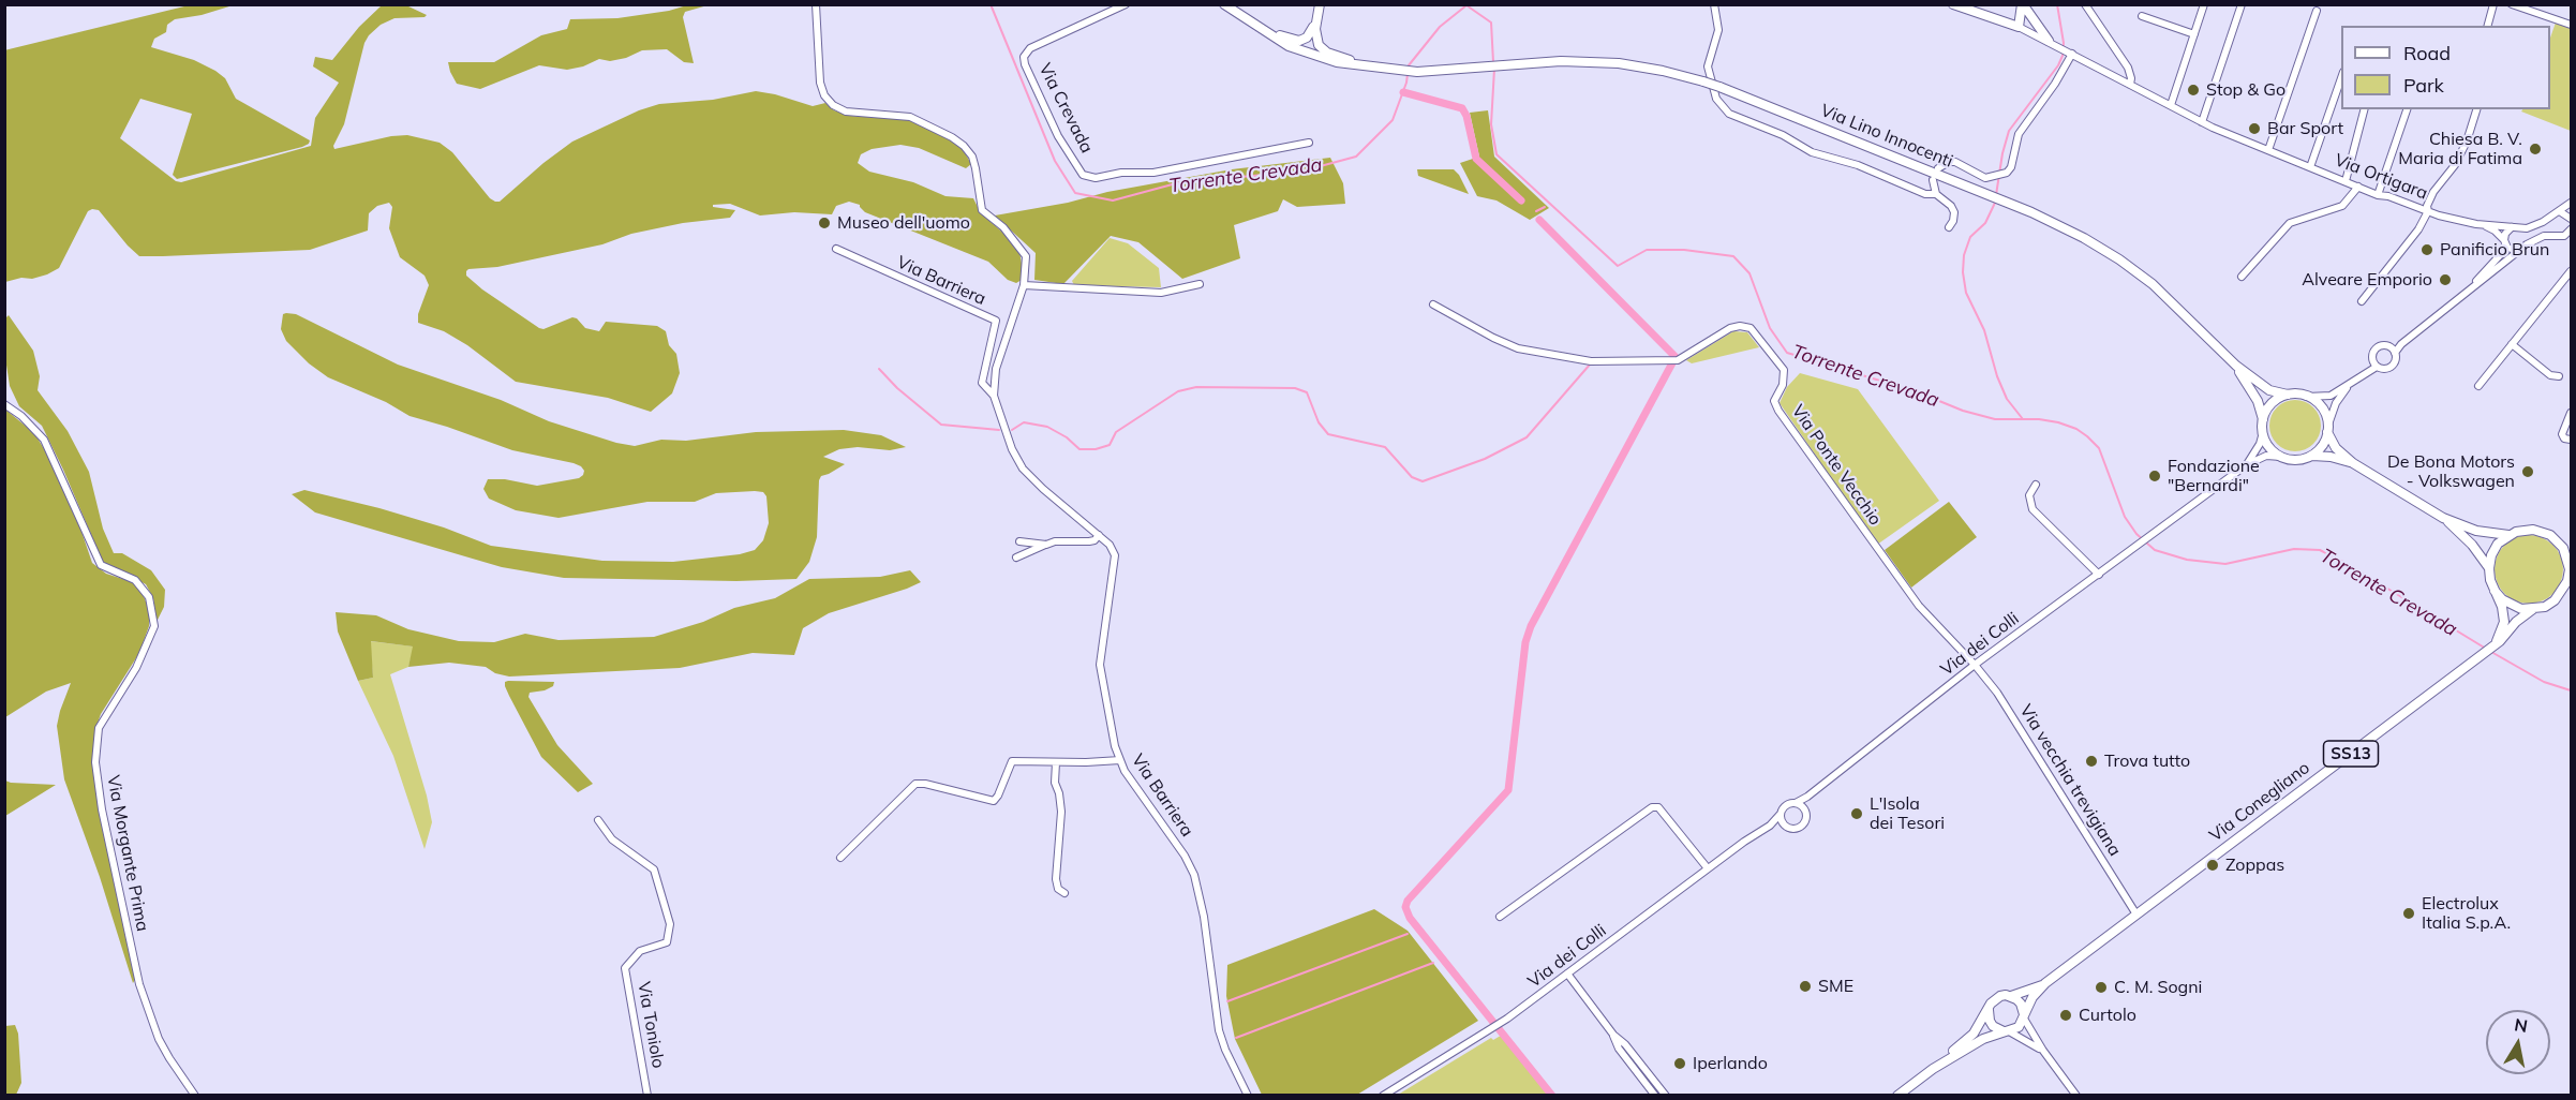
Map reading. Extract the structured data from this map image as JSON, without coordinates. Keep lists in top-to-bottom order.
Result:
{
  "streets": {
    "main road": [
      "Via Lino Innocenti",
      "Via Ortigara",
      "SS13",
      "Via Conegliano"
    ],
    "street": [
      "Via Crevada",
      "Via Barriera",
      "Via Ponte Vecchio",
      "Via dei Colli",
      "Via vecchia trevigiana",
      "Via Morgante Prima",
      "Via Toniolo"
    ]
  },
  "crossings": [
    ["Via Ponte Vecchio", "Via dei Colli"],
    ["Via Ponte Vecchio", "Via vecchia trevigiana"],
    ["Via dei Colli", "Via vecchia trevigiana"],
    ["SS13", "Via Conegliano"],
    ["Via vecchia trevigiana", "Via Conegliano"]
  ],
  "water": ["Torrente Crevada"],
  "places": [
    "Stop & Go",
    "Bar Sport",
    "Chiesa B. V. Maria di Fatima",
    "Museo dell'uomo",
    "Panificio Brun",
    "Alveare Emporio",
    "De Bona Motors - Volkswagen",
    "Fondazione \"Bernardi\"",
    "Trova tutto",
    "L'Isola dei Tesori",
    "Zoppas",
    "Electrolux Italia S.p.A.",
    "SME",
    "C. M. Sogni",
    "Curtolo",
    "Iperlando"
  ],
  "legend": ["Road", "Park"],
  "north": "top"
}
